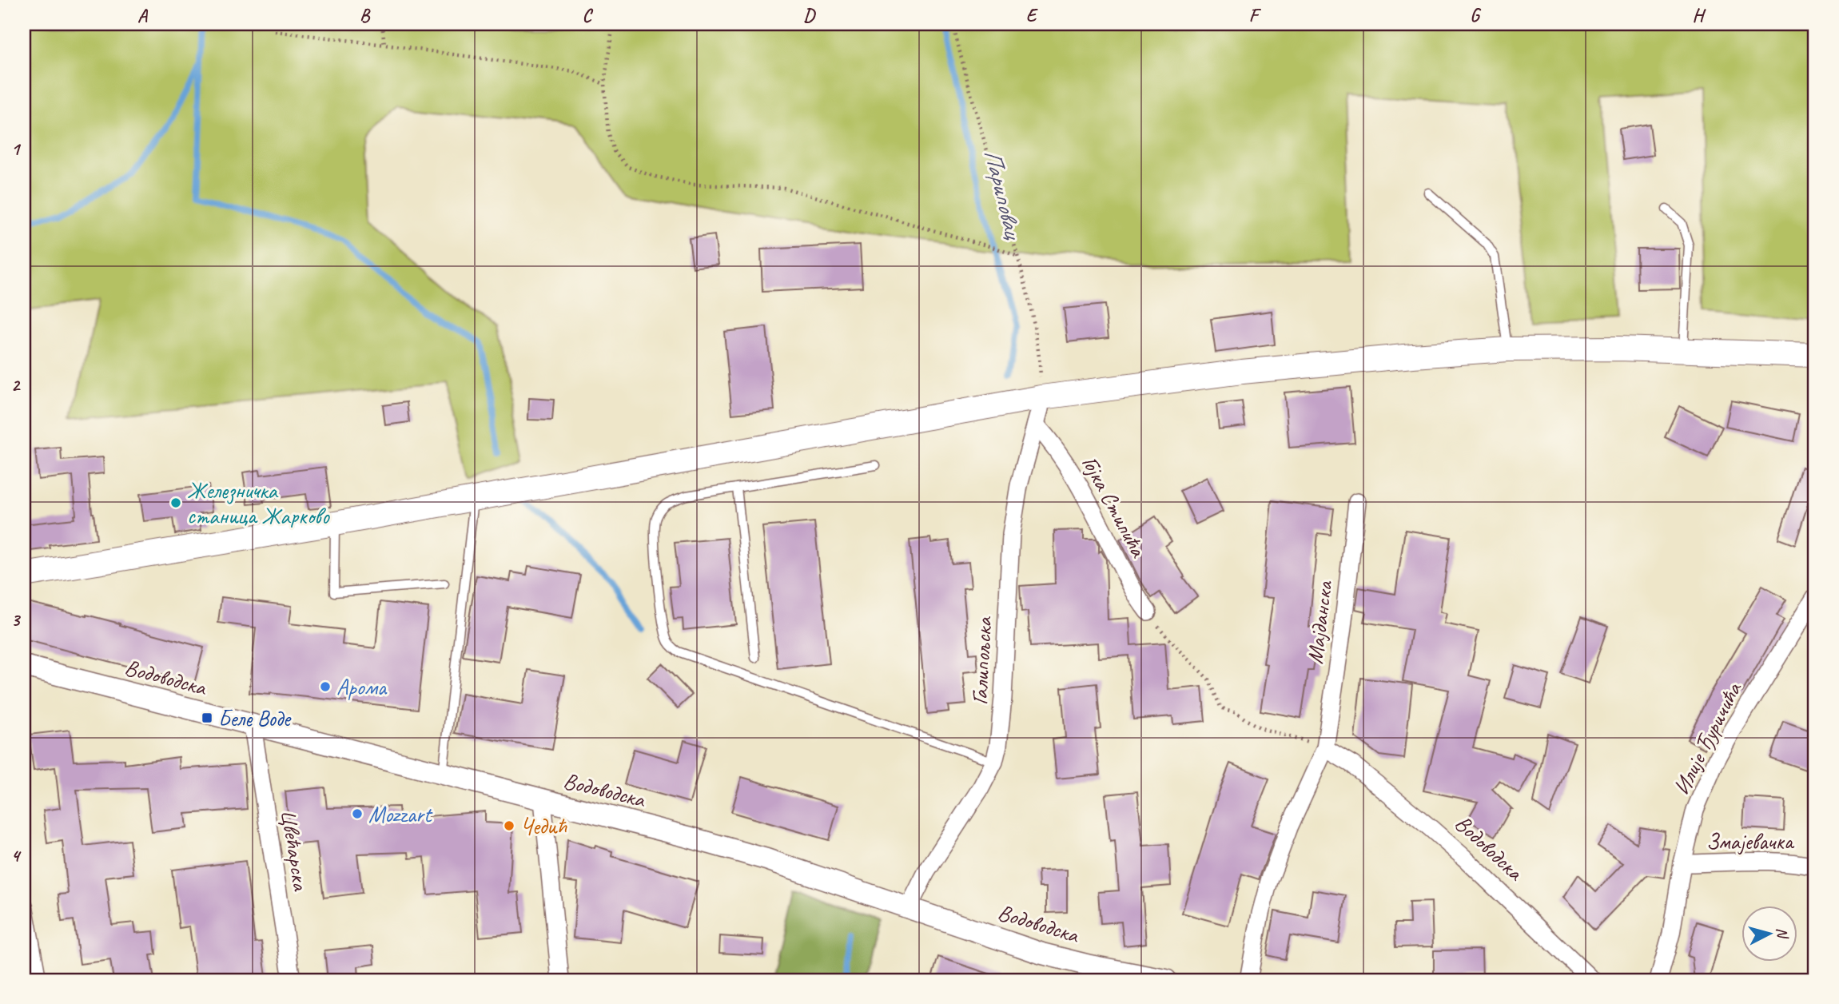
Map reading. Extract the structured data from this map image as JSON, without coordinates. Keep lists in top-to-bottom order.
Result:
{
  "streets": {
    "street": [
      "Гојка Стипића",
      "Мајданска",
      "Галипољска",
      "Водоводска",
      "Илије Ђуричића",
      "Змајевачка",
      "Цвећарска"
    ]
  },
  "crossings": [
    ["Гојка Стипића", "Галипољска"],
    ["Мајданска", "Водоводска"],
    ["Галипољска", "Водоводска"],
    ["Водоводска", "Цвећарска"],
    ["Илије Ђуричића", "Змајевачка"]
  ],
  "water": ["Париповац"],
  "places": {
    "other": [
      "Железничка станица Жарково",
      "Арома",
      "Mozzart",
      "Чедић"
    ],
    "transit": ["Беле Воде"]
  },
  "north": "right",
  "grid": {
    "columns": [
      "A",
      "B",
      "C",
      "D",
      "E",
      "F",
      "G",
      "H"
    ],
    "rows": [
      "1",
      "2",
      "3",
      "4"
    ]
  }
}
